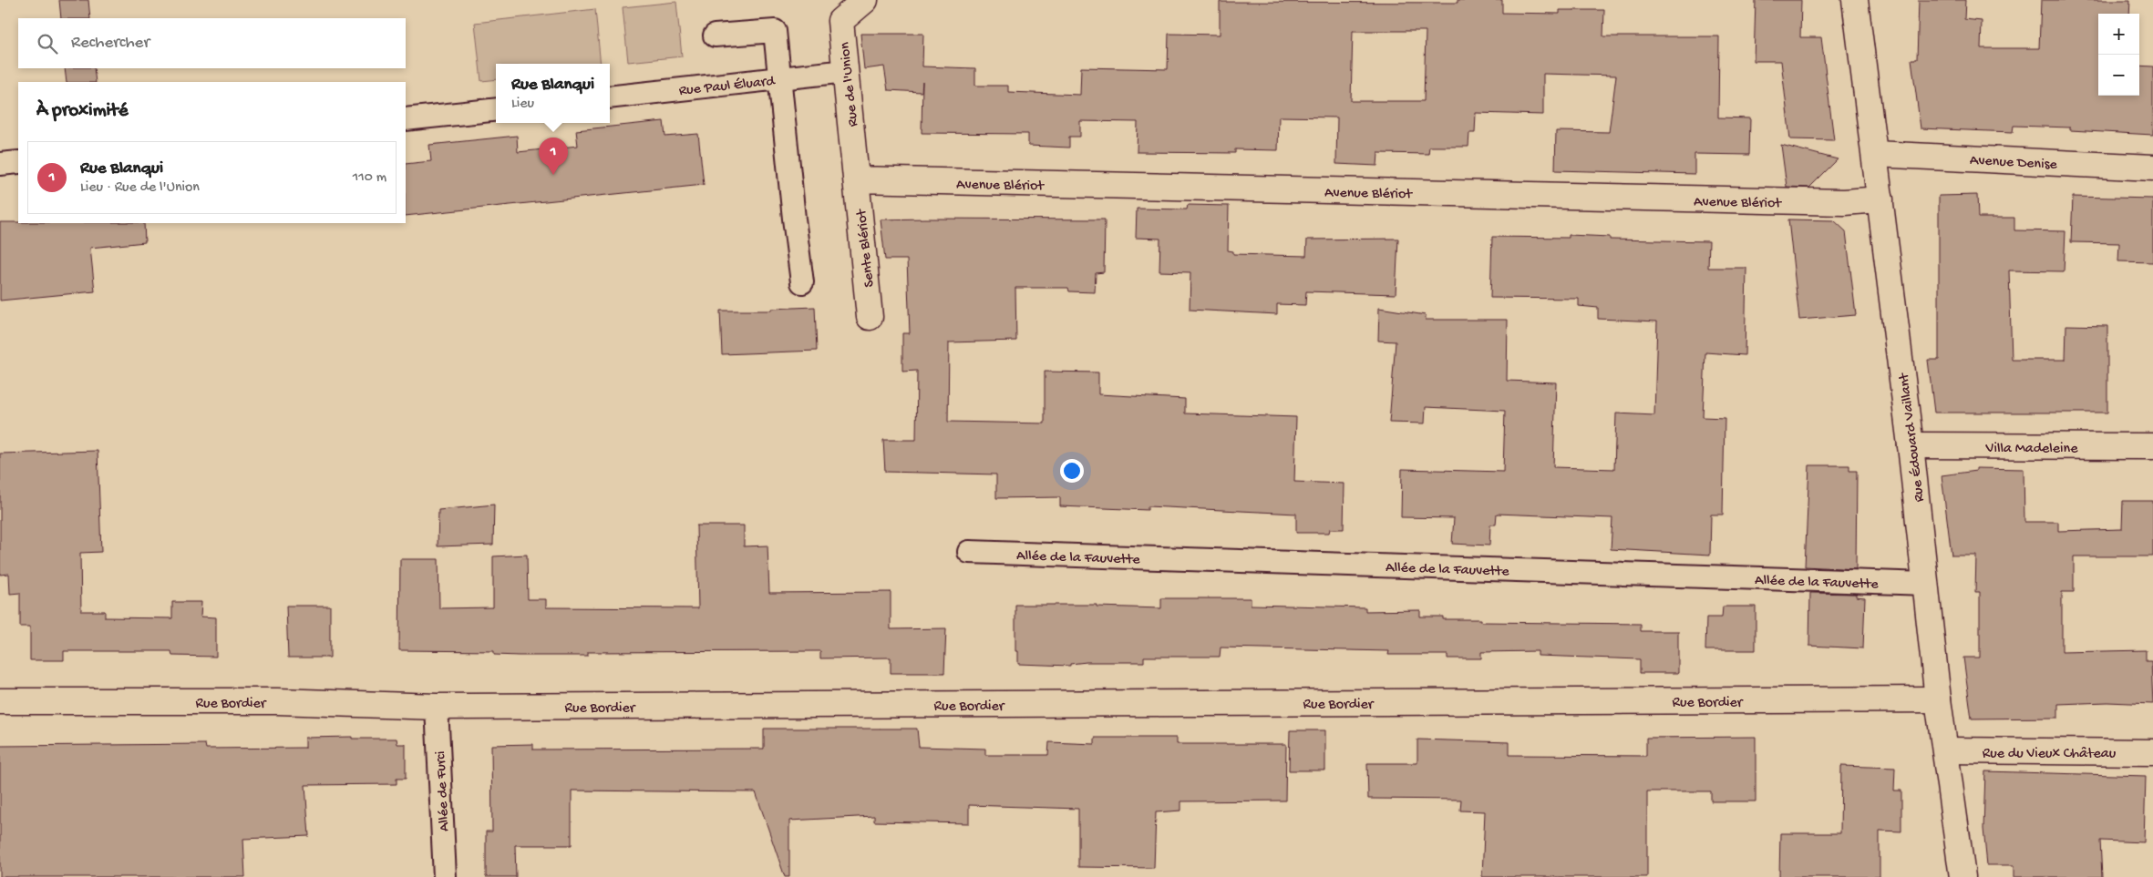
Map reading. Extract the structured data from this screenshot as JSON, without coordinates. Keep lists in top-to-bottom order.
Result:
{
  "streets": {
    "street": [
      "Rue de l'Union",
      "Avenue Denise",
      "Avenue Blériot",
      "Sente Blériot",
      "Rue Édouard Vaillant",
      "Villa Madeleine",
      "Rue Bordier",
      "Rue du Vieux Château"
    ],
    "lane": ["Rue Paul Éluard", "Allée de la Fauvette", "Allée de Furci"]
  },
  "crossings": [
    ["Rue Paul Éluard", "Rue de l'Union"],
    ["Rue de l'Union", "Avenue Blériot"],
    ["Rue de l'Union", "Sente Blériot"],
    ["Avenue Denise", "Rue Édouard Vaillant"],
    ["Avenue Blériot", "Sente Blériot"],
    ["Avenue Blériot", "Rue Édouard Vaillant"],
    ["Rue Édouard Vaillant", "Villa Madeleine"],
    ["Rue Édouard Vaillant", "Allée de la Fauvette"],
    ["Rue Édouard Vaillant", "Rue Bordier"],
    ["Rue Édouard Vaillant", "Rue du Vieux Château"],
    ["Rue Bordier", "Allée de Furci"]
  ],
  "page": {
    "map_buttons": ["+", "−"],
    "search": "Rechercher",
    "popup": ["Rue Blanqui", "Lieu"],
    "heading": "À proximité",
    "pins": "1",
    "list": [
      {
        "mark": "1",
        "name": "Rue Blanqui",
        "note": "Lieu · Rue de l'Union",
        "value": "110 m"
      }
    ]
  }
}
